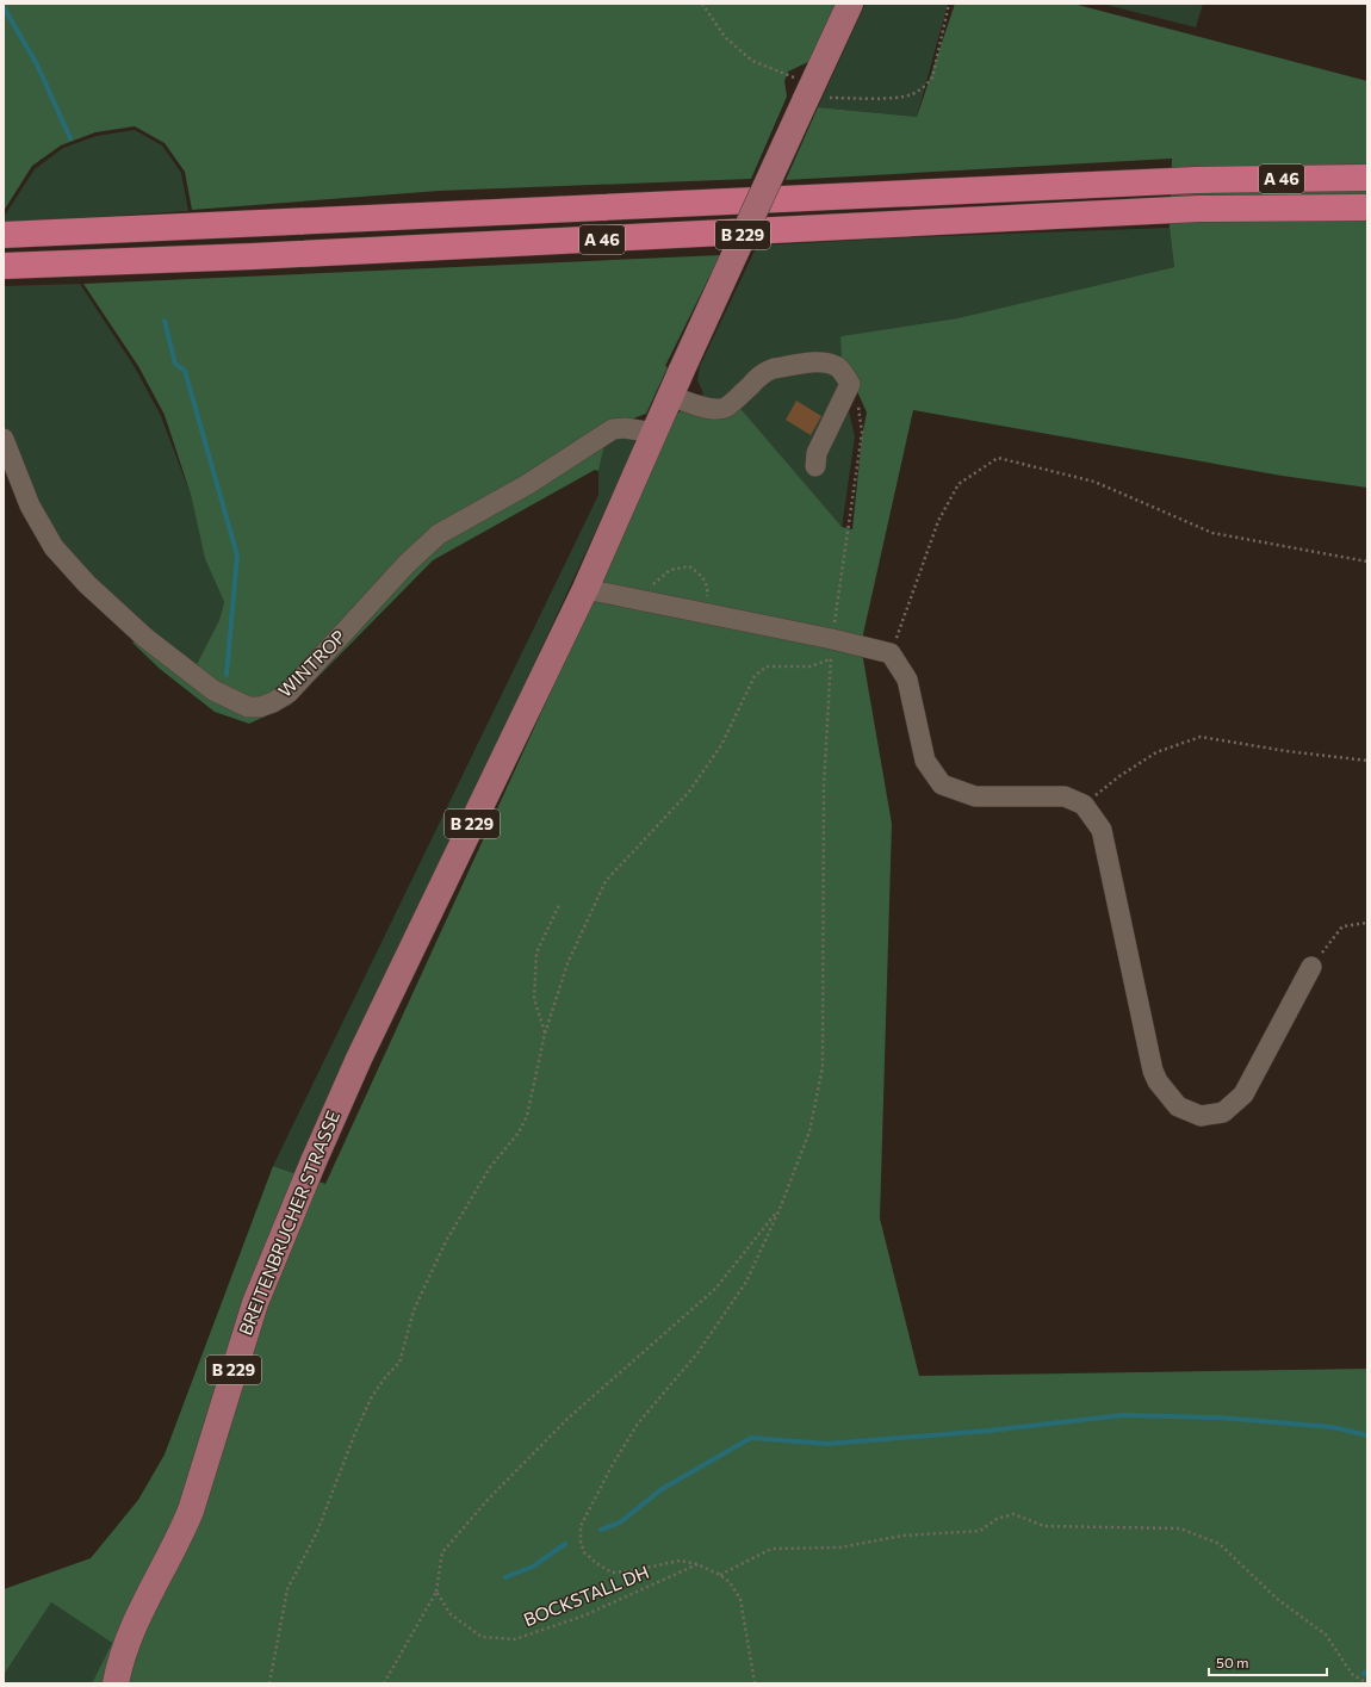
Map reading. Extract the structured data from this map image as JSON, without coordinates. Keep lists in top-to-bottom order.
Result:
{
  "streets": {
    "highway": ["A 46"],
    "main road": ["B 229", "BREITENBRUCHER STRASSE"],
    "street": ["WINTROP"],
    "path": ["BOCKSTALL DH"]
  },
  "crossings": [
    ["B 229", "WINTROP"],
    ["B 229", "BREITENBRUCHER STRASSE"]
  ],
  "scale_bar": "50 m"
}
